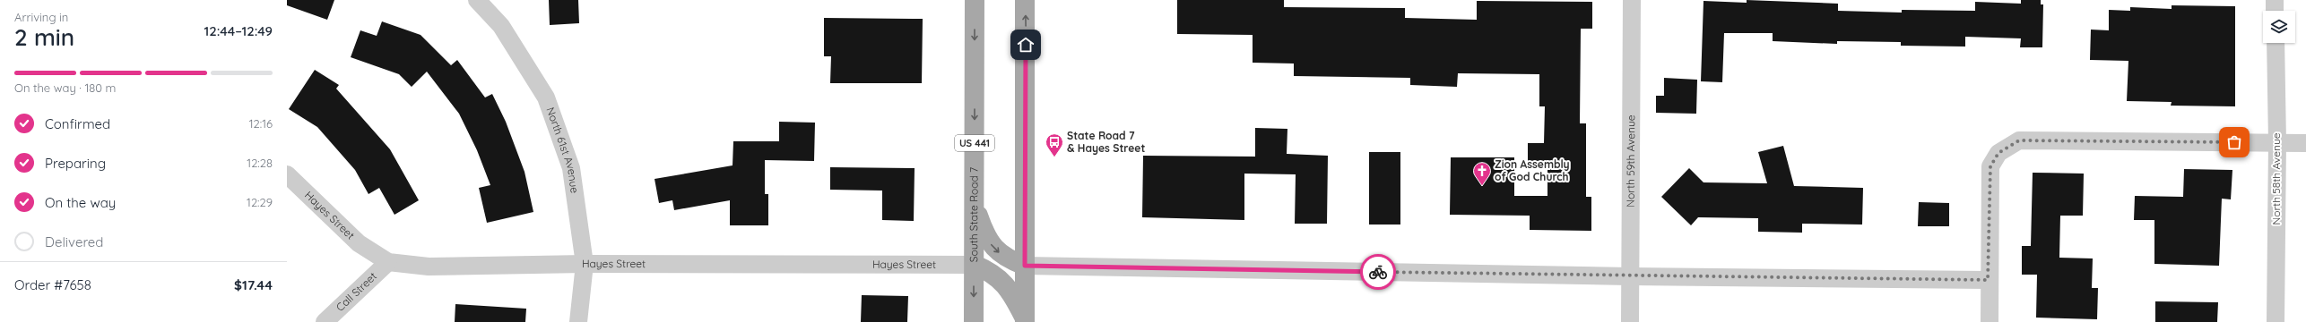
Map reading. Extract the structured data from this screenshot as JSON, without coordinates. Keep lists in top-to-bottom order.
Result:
{
  "streets": {
    "main road": ["US 441", "South State Road 7"],
    "street": [
      "North 61st Avenue",
      "North 59th Avenue",
      "North 58th Avenue",
      "Hayes Street",
      "Call Street"
    ]
  },
  "crossings": [
    ["North 61st Avenue", "Hayes Street"],
    ["Hayes Street", "South State Road 7"],
    ["Hayes Street", "Call Street"]
  ],
  "places": {
    "bus stop": ["State Road 7 & Hayes Street"],
    "church": ["Zion Assembly of God Church"]
  },
  "page": {
    "heading": ["2 min", "Arriving in", "12:44–12:49"],
    "panel": ["Order #7658", "$17.44"],
    "bar": "On the way · 180 m",
    "list": [
      ["Confirmed", "12:16"],
      ["Preparing", "12:28"],
      ["On the way", "12:29"],
      "Delivered"
    ]
  }
}
